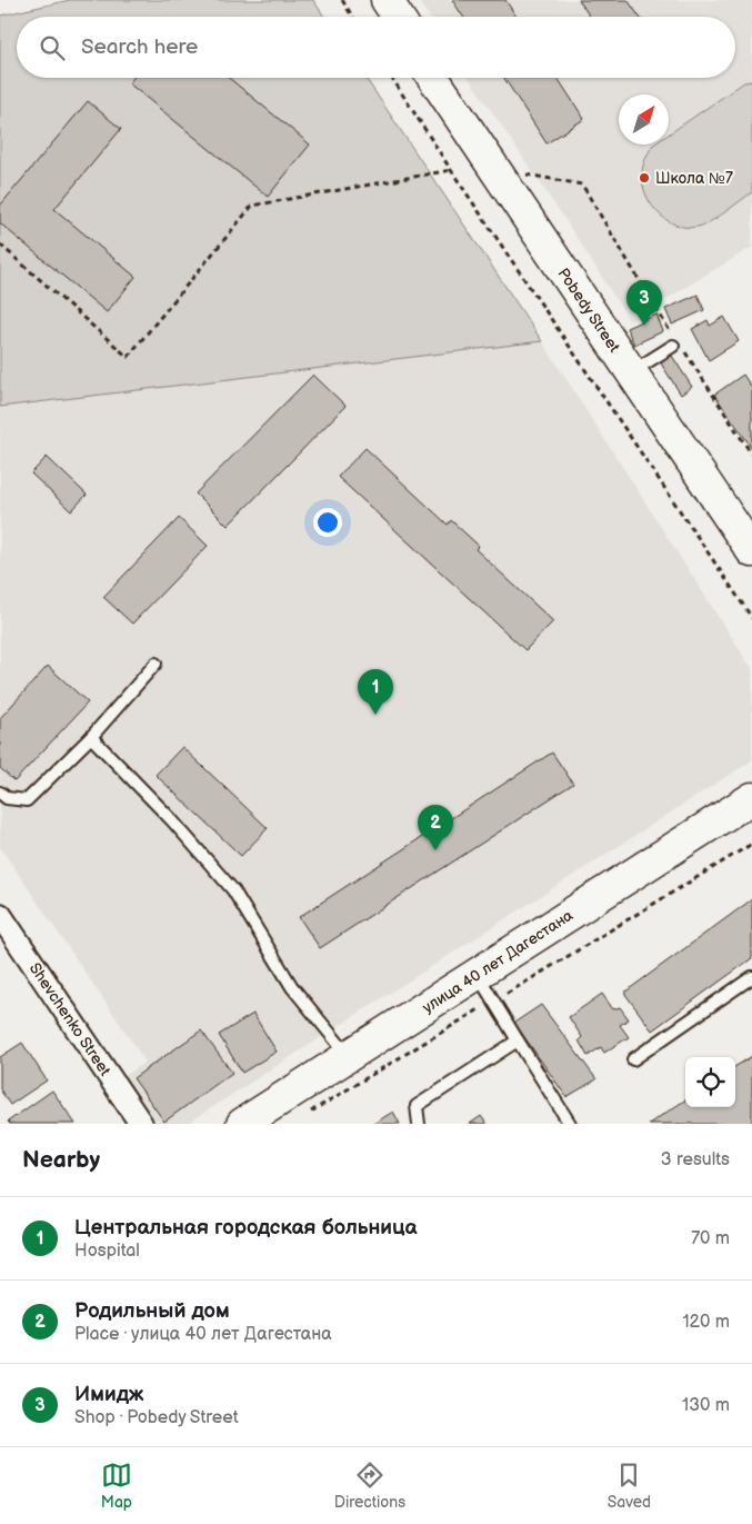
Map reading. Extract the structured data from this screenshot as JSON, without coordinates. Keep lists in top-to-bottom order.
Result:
{
  "streets": {
    "main road": ["Pobedy Street", "улица 40 лет Дагестана"],
    "street": ["Shevchenko Street"]
  },
  "places": ["Школа №7"],
  "north": "top right",
  "page": {
    "search": "Search here",
    "pins": ["3", "1", "2"],
    "heading": ["Nearby", "3 results"],
    "list": [
      {
        "mark": "1",
        "name": "Центральная городская больница",
        "note": "Hospital",
        "value": "70 m"
      },
      {
        "mark": "2",
        "name": "Родильный дом",
        "note": "Place · улица 40 лет Дагестана",
        "value": "120 m"
      },
      {
        "mark": "3",
        "name": "Имидж",
        "note": "Shop · Pobedy Street",
        "value": "130 m"
      }
    ],
    "nav": ["Map", "Directions", "Saved"]
  }
}
